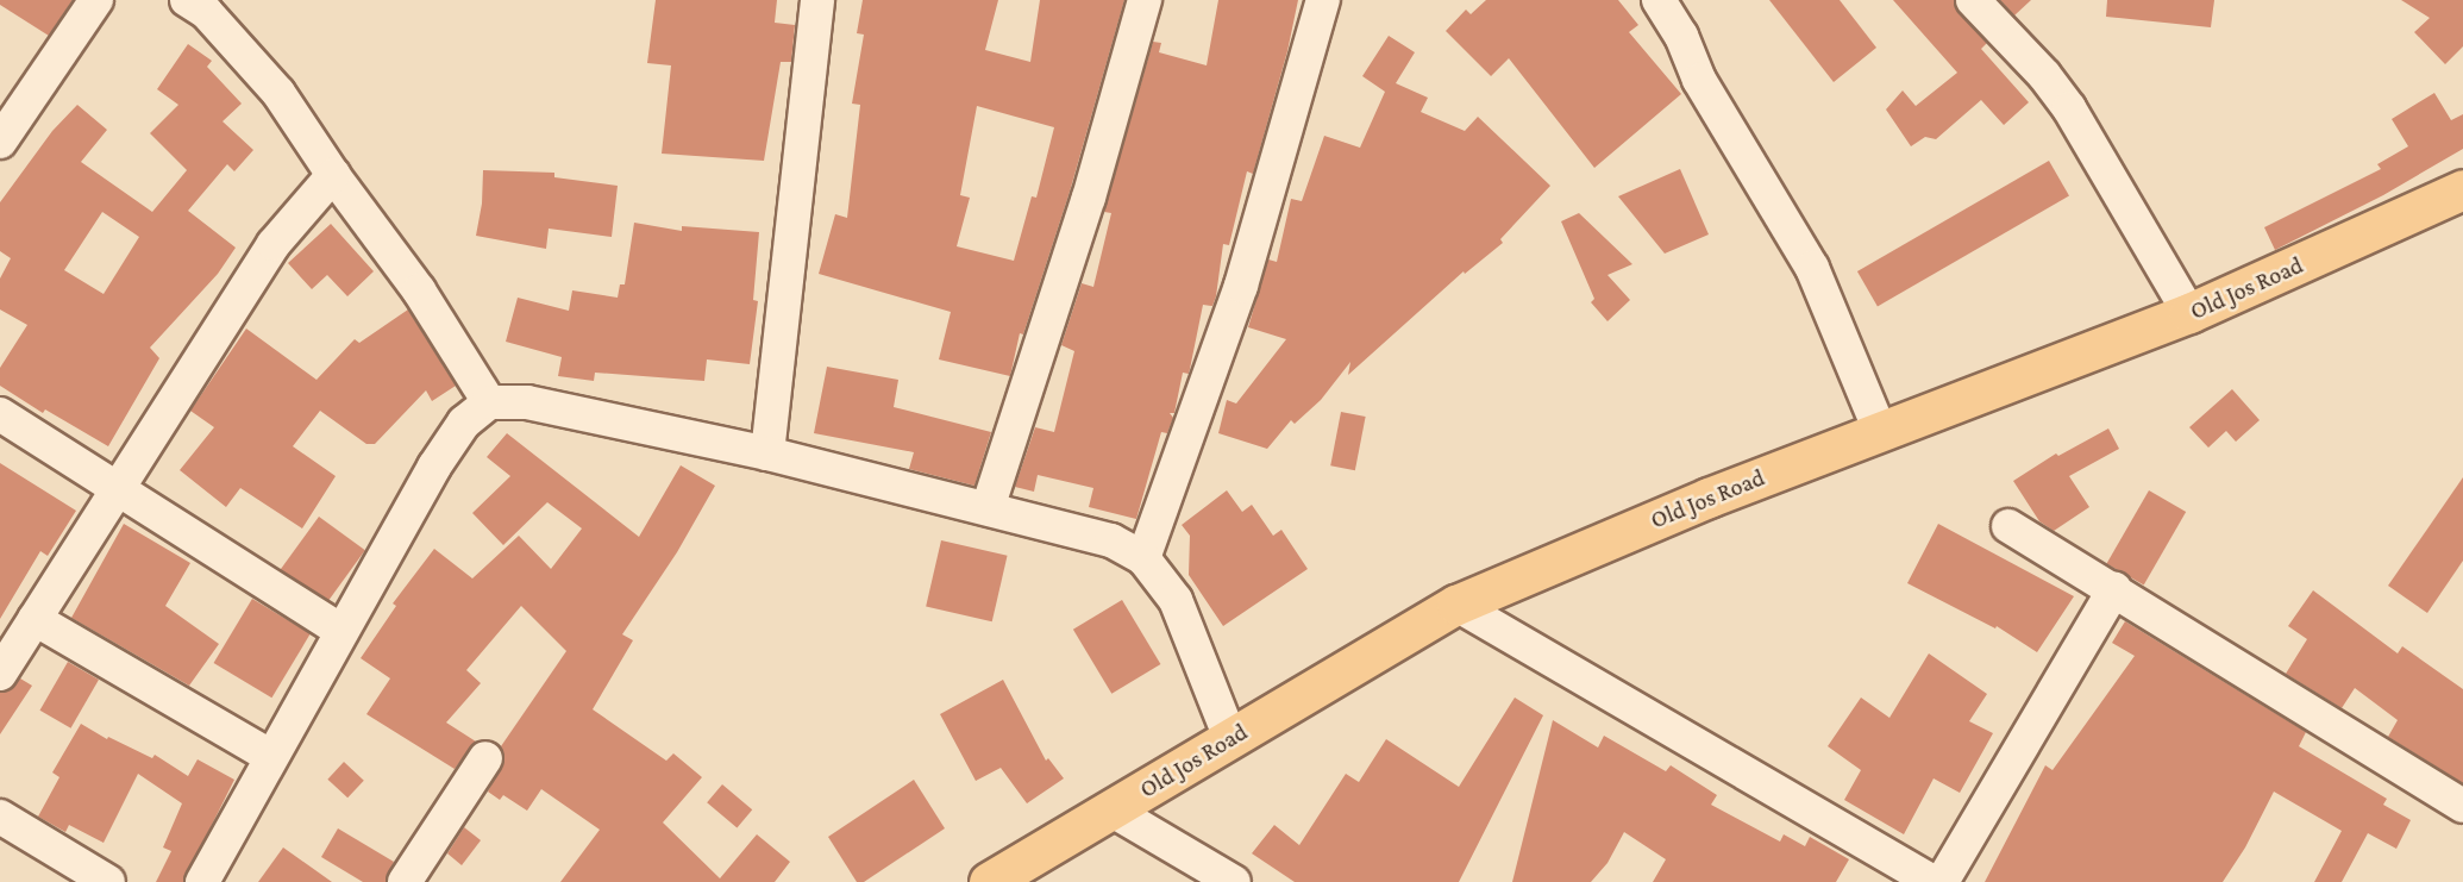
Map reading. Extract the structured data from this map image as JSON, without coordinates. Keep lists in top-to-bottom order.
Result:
{
  "streets": {
    "main road": ["Old Jos Road"]
  }
}
